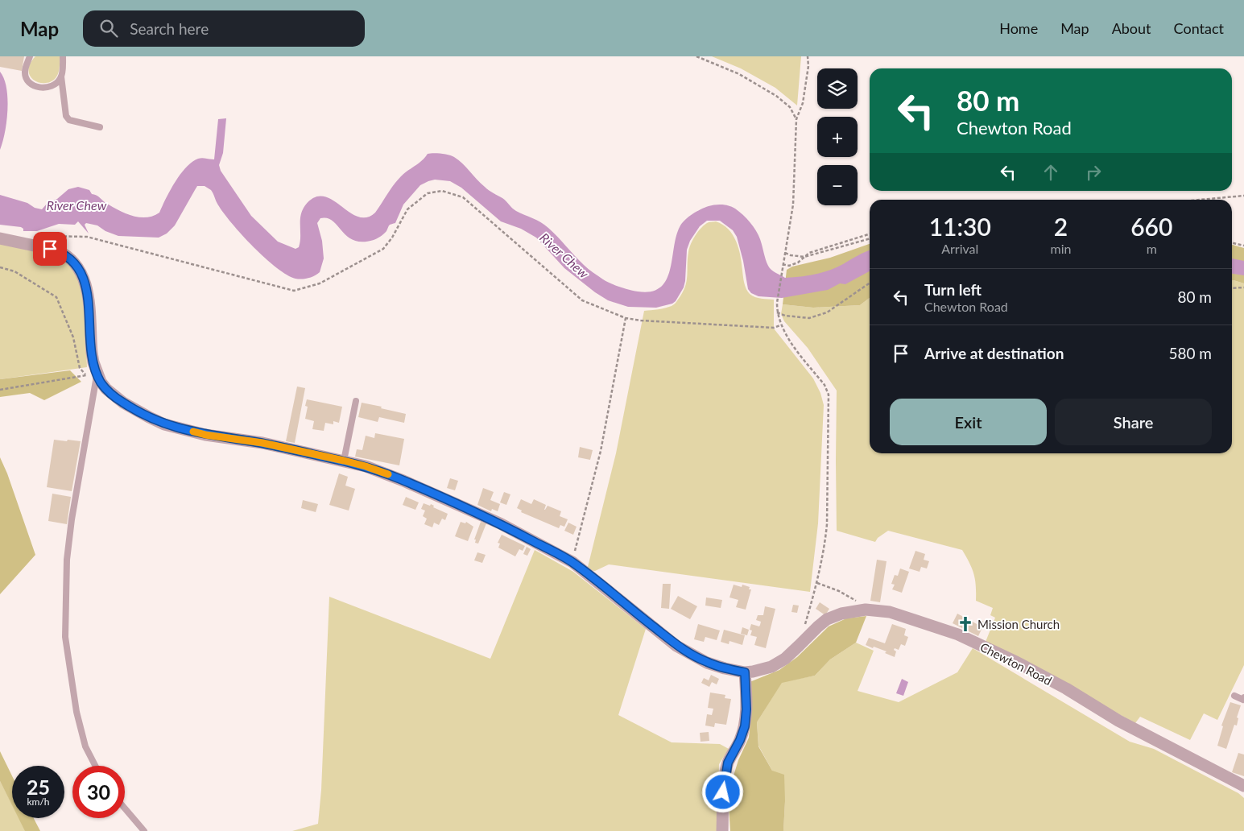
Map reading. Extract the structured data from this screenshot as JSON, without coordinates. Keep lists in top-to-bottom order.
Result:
{
  "streets": {
    "street": ["Chewton Road"]
  },
  "water": ["River Chew"],
  "places": {
    "church": ["Mission Church"]
  },
  "page": {
    "header": "Map",
    "search": "Search here",
    "nav": [
      "Home",
      "Map",
      "About",
      "Contact"
    ],
    "map_buttons": ["+", "−"],
    "turn": ["80 m", "Chewton Road"],
    "eta": [
      "11:30",
      "Arrival",
      "2",
      "min",
      "660",
      "m"
    ],
    "list": [
      {
        "name": "Turn left",
        "note": "Chewton Road",
        "value": "80 m"
      },
      {
        "name": "Arrive at destination",
        "value": "580 m"
      }
    ],
    "buttons": ["Exit", "Share"],
    "speed": "25 km/h",
    "limit": "30"
  }
}
